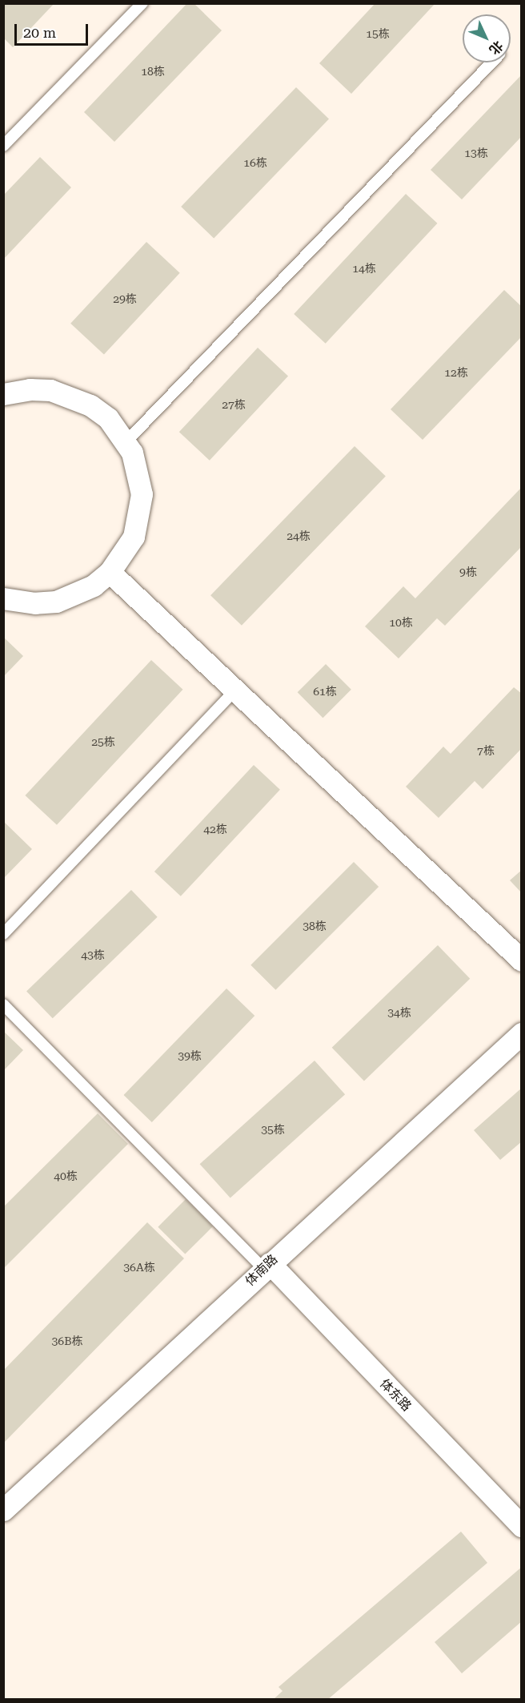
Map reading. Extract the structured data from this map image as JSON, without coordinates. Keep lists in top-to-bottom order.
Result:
{
  "streets": {
    "street": ["体南路", "体东路"]
  },
  "crossings": [
    ["体南路", "体东路"]
  ],
  "house_numbers": [
    "15栋",
    "18栋",
    "13栋",
    "16栋",
    "14栋",
    "29栋",
    "12栋",
    "27栋",
    "24栋",
    "9栋",
    "10栋",
    "61栋",
    "25栋",
    "7栋",
    "42栋",
    "38栋",
    "43栋",
    "34栋",
    "39栋",
    "35栋",
    "40栋",
    "36A栋",
    "36B栋"
  ],
  "scale_bar": "20 m",
  "north": "bottom right"
}
